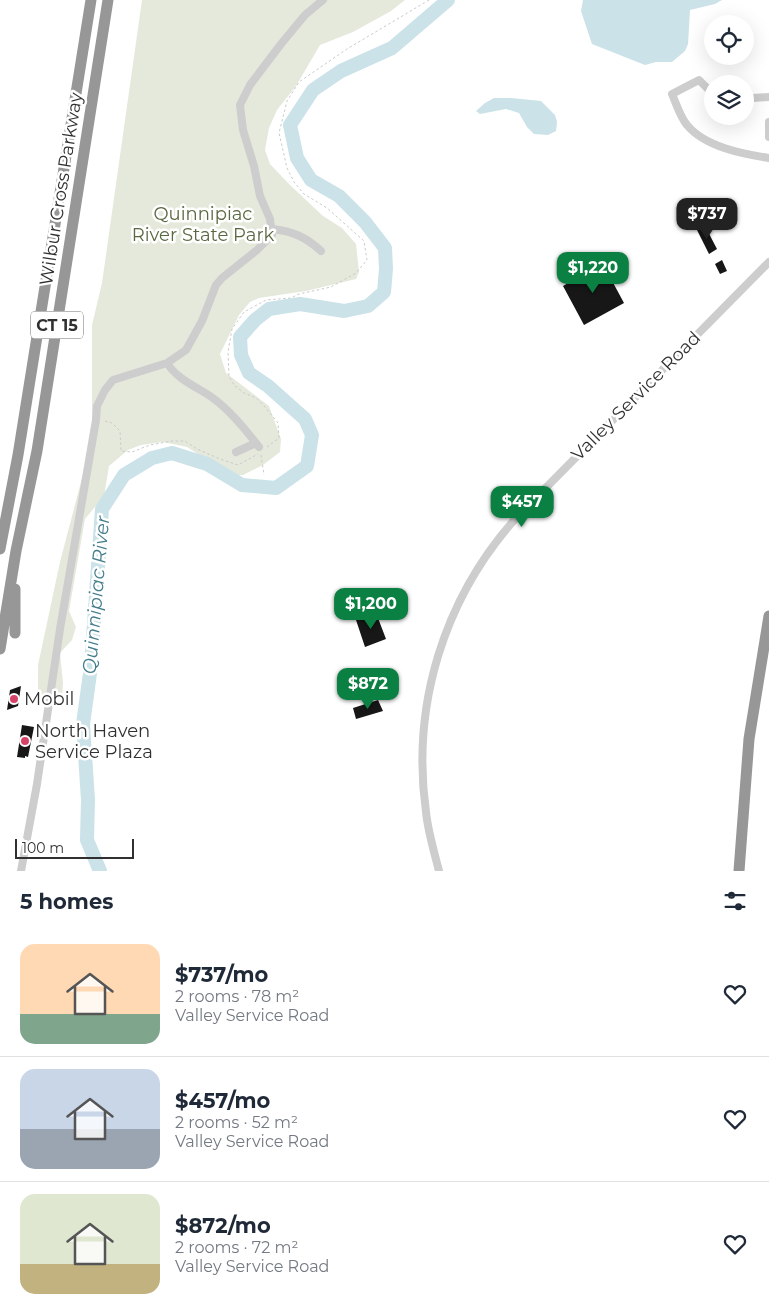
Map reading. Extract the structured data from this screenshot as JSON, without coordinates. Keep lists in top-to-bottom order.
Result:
{
  "streets": {
    "highway": ["Wilbur Cross Parkway", "CT 15"],
    "street": ["Valley Service Road"]
  },
  "water": ["Quinnipiac River"],
  "parks": ["Quinnipiac River State Park"],
  "places": ["Mobil", "North Haven Service Plaza"],
  "scale_bar": "100 m",
  "page": {
    "price": [
      "$737",
      "$1,220",
      "$457",
      "$1,200",
      "$872"
    ],
    "scale": "100 m",
    "heading": "5 homes",
    "list": [
      {
        "name": "$737/mo",
        "note": "2 rooms · 78 m² · Valley Service Road"
      },
      {
        "name": "$457/mo",
        "note": "2 rooms · 52 m² · Valley Service Road"
      },
      {
        "name": "$872/mo",
        "note": "2 rooms · 72 m² · Valley Service Road"
      }
    ]
  }
}
